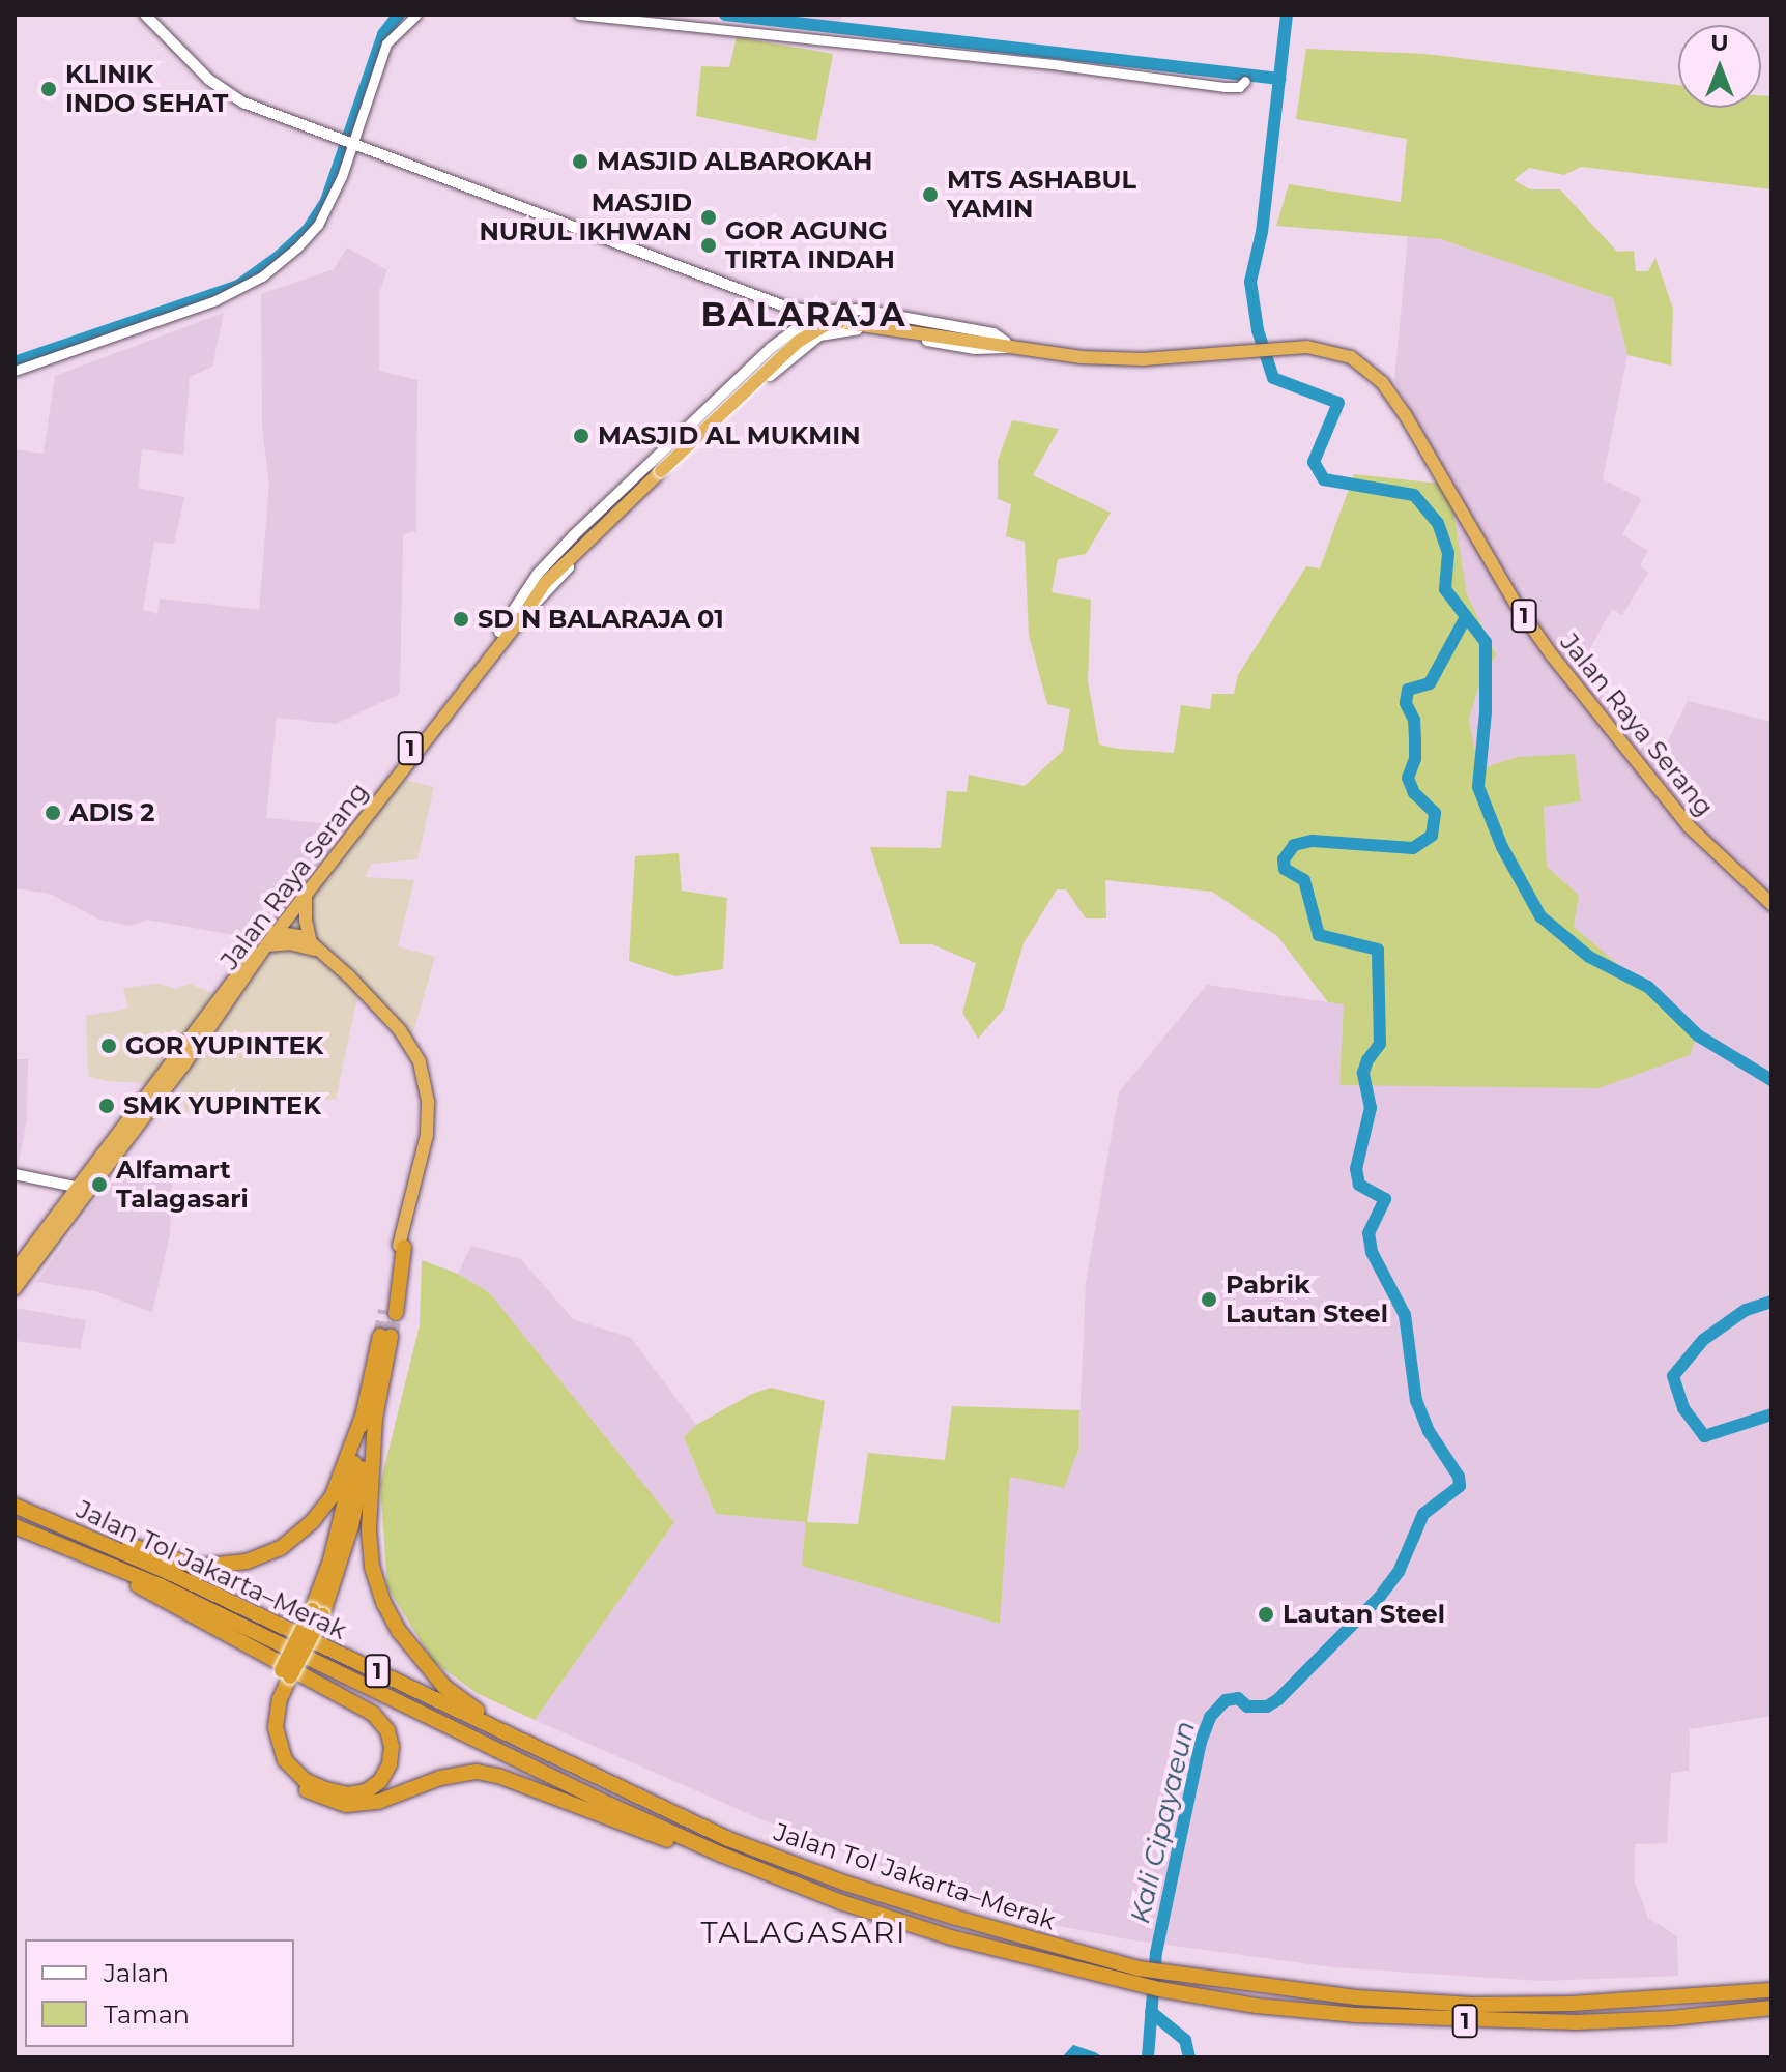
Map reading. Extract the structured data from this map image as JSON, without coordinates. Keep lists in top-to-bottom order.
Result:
{
  "streets": {
    "highway": ["1", "Jalan Raya Serang", "Jalan Tol Jakarta–Merak"]
  },
  "districts": ["BALARAJA", "TALAGASARI"],
  "water": ["Kali Cipayaeun"],
  "places": [
    "KLINIK INDO SEHAT",
    "MASJID ALBAROKAH",
    "MTS ASHABUL YAMIN",
    "MASJID NURUL IKHWAN",
    "GOR AGUNG TIRTA INDAH",
    "MASJID AL MUKMIN",
    "SD N BALARAJA 01",
    "ADIS 2",
    "GOR YUPINTEK",
    "SMK YUPINTEK",
    "Alfamart Talagasari",
    "Pabrik Lautan Steel",
    "Lautan Steel"
  ],
  "legend": ["Jalan", "Taman"],
  "north": "top"
}
